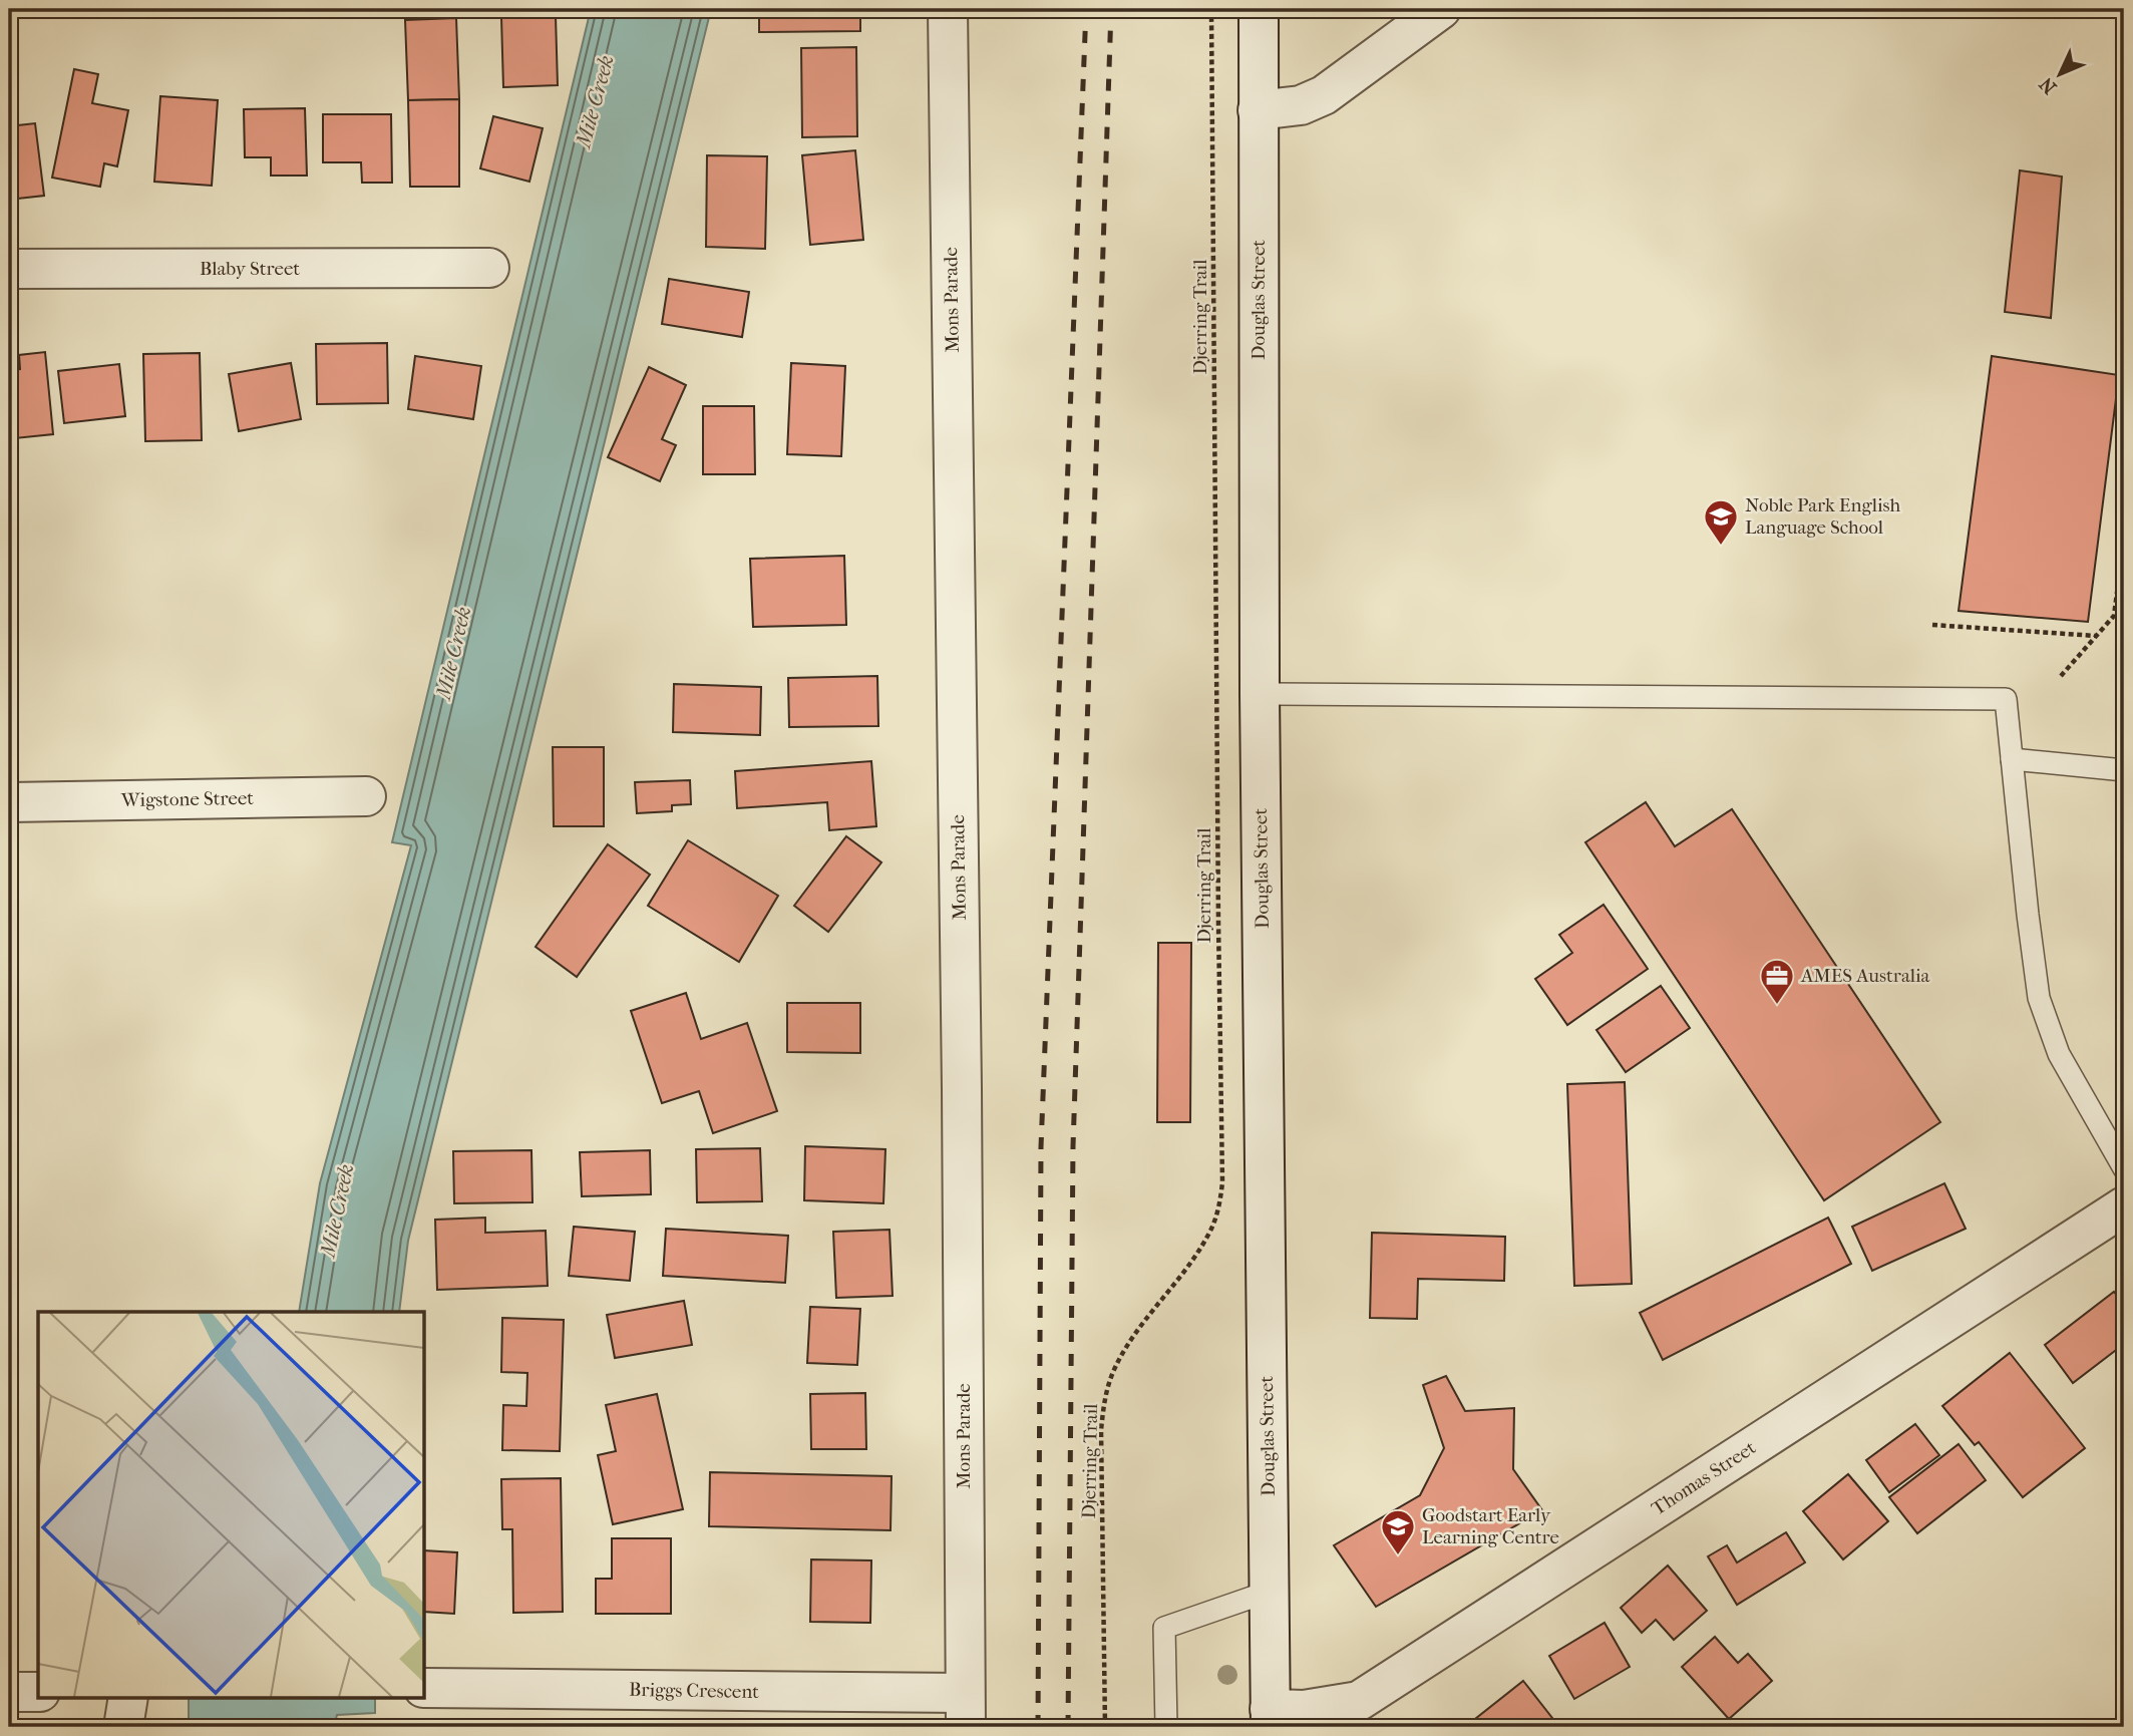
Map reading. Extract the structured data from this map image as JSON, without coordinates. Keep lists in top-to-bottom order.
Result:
{
  "streets": {
    "street": [
      "Blaby Street",
      "Mons Parade",
      "Douglas Street",
      "Wigstone Street",
      "Thomas Street",
      "Briggs Crescent"
    ],
    "path": ["Djerring Trail"]
  },
  "crossings": [
    ["Mons Parade", "Briggs Crescent"],
    ["Douglas Street", "Thomas Street"]
  ],
  "water": ["Mile Creek"],
  "places": {
    "school or university": ["Noble Park English Language School", "Goodstart Early Learning Centre"],
    "office": ["AMES Australia"]
  },
  "north": "bottom left"
}
